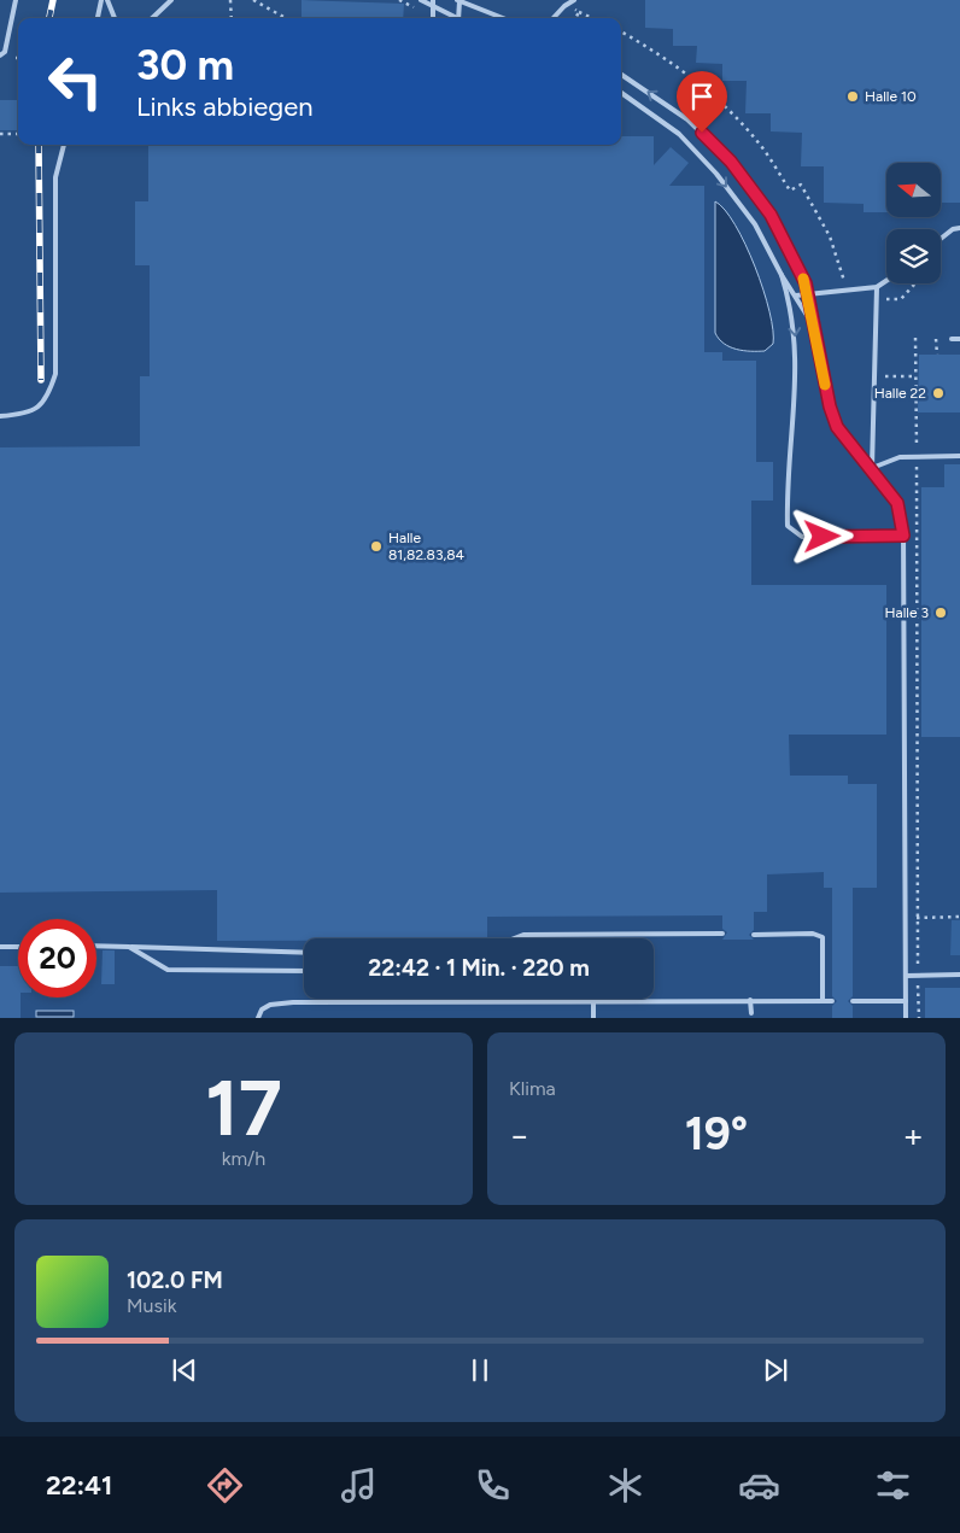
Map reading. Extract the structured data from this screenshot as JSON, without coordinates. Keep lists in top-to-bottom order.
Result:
{
  "places": [
    "Halle 10",
    "Halle 22",
    "Halle 81,82.83,84",
    "Halle 3"
  ],
  "north": "left",
  "page": {
    "turn": ["30 m", "Links abbiegen"],
    "limit": "20",
    "trip": "22:42 · 1 Min. · 220 m",
    "tile": [
      ["17", "km/h"],
      "Klima"
    ],
    "heat": ["−", "19°", "+"],
    "song": ["102.0 FM", "Musik"],
    "tabs": "22:41"
  }
}
